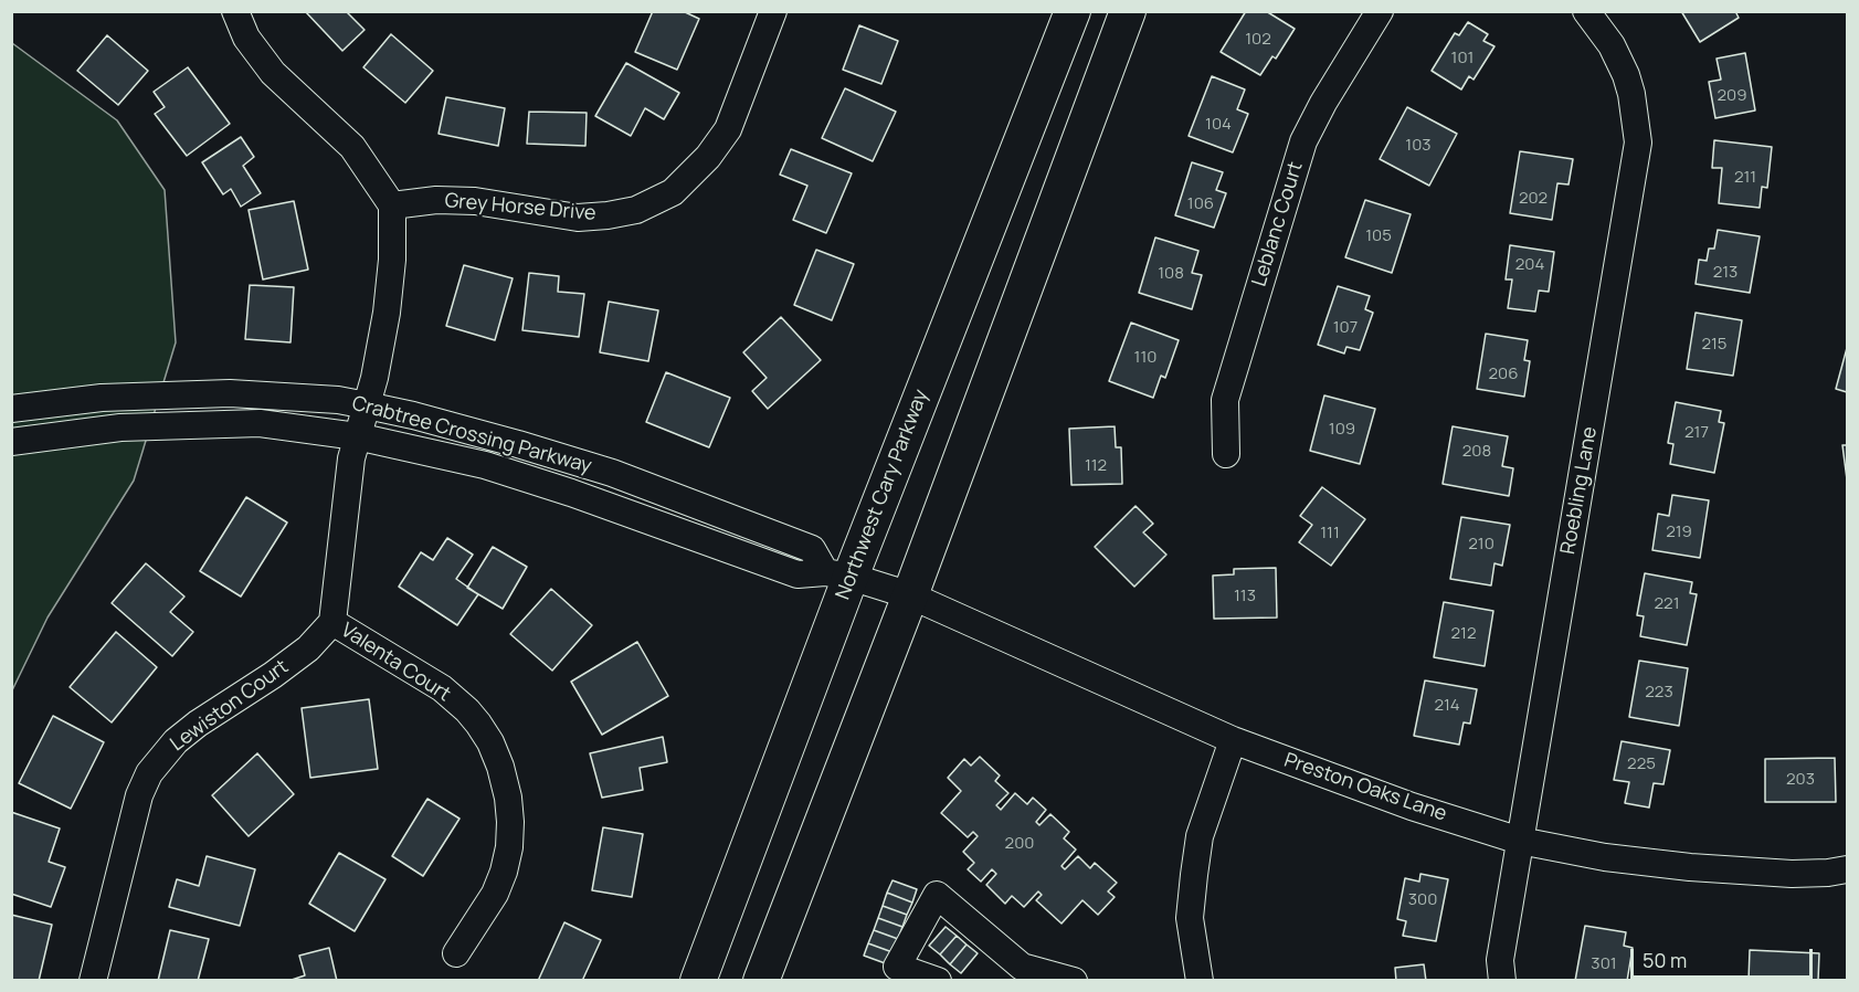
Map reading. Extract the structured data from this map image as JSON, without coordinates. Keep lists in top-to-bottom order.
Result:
{
  "streets": {
    "main road": ["Northwest Cary Parkway"],
    "street": [
      "Grey Horse Drive",
      "Leblanc Court",
      "Crabtree Crossing Parkway",
      "Roebling Lane",
      "Valenta Court",
      "Lewiston Court",
      "Preston Oaks Lane"
    ]
  },
  "crossings": [
    ["Crabtree Crossing Parkway", "Northwest Cary Parkway"],
    ["Crabtree Crossing Parkway", "Preston Oaks Lane"],
    ["Roebling Lane", "Preston Oaks Lane"],
    ["Valenta Court", "Lewiston Court"]
  ],
  "house_numbers": [
    "102",
    "101",
    "209",
    "104",
    "103",
    "211",
    "202",
    "106",
    "105",
    "204",
    "213",
    "108",
    "107",
    "215",
    "110",
    "206",
    "109",
    "217",
    "208",
    "112",
    "219",
    "111",
    "210",
    "113",
    "221",
    "212",
    "223",
    "214",
    "225",
    "203",
    "200",
    "300",
    "301"
  ],
  "scale_bar": "50 m"
}
